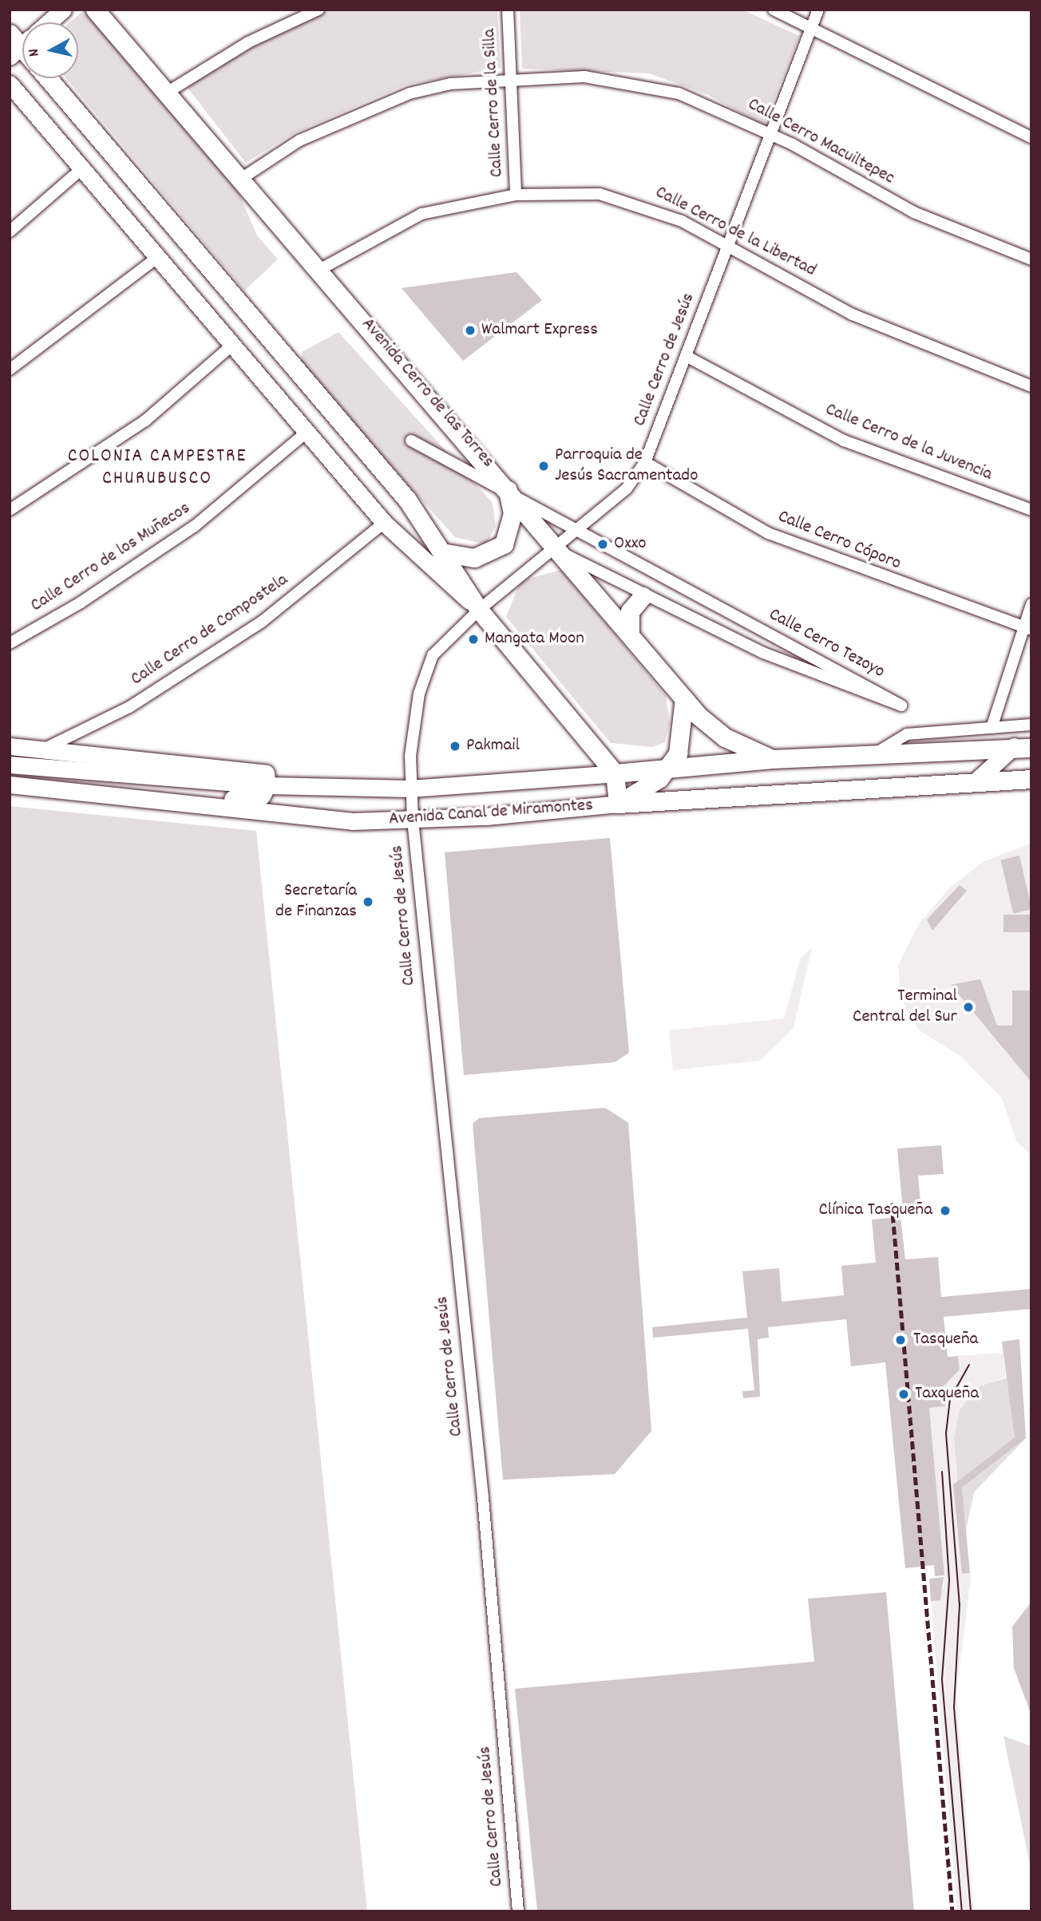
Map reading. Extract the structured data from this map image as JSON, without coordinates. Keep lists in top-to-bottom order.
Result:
{
  "streets": {
    "main road": ["Avenida Cerro de las Torres", "Avenida Canal de Miramontes"],
    "street": [
      "Calle Cerro de la Silla",
      "Calle Cerro Macuiltepec",
      "Calle Cerro de la Libertad",
      "Calle Cerro de Jesús",
      "Calle Cerro de la Juvencia",
      "Calle Cerro Cóporo",
      "Calle Cerro de los Muñecos",
      "Calle Cerro de Compostela",
      "Calle Cerro Tezoyo"
    ]
  },
  "crossings": [
    ["Calle Cerro de la Silla", "Calle Cerro Macuiltepec"],
    ["Calle Cerro de la Silla", "Calle Cerro de la Libertad"],
    ["Calle Cerro Macuiltepec", "Calle Cerro de Jesús"],
    ["Calle Cerro Macuiltepec", "Avenida Cerro de las Torres"],
    ["Calle Cerro de la Libertad", "Calle Cerro de Jesús"],
    ["Calle Cerro de la Libertad", "Avenida Cerro de las Torres"],
    ["Calle Cerro de Jesús", "Avenida Cerro de las Torres"],
    ["Calle Cerro de Jesús", "Calle Cerro de la Juvencia"],
    ["Calle Cerro de Jesús", "Calle Cerro Cóporo"],
    ["Calle Cerro de Jesús", "Calle Cerro Tezoyo"],
    ["Calle Cerro de Jesús", "Avenida Canal de Miramontes"],
    ["Avenida Cerro de las Torres", "Calle Cerro Tezoyo"],
    ["Avenida Cerro de las Torres", "Avenida Canal de Miramontes"]
  ],
  "districts": ["COLONIA CAMPESTRE CHURUBUSCO"],
  "places": [
    "Walmart Express",
    "Parroquia de Jesús Sacramentado",
    "Oxxo",
    "Mangata Moon",
    "Pakmail",
    "Secretaría de Finanzas",
    "Terminal Central del Sur",
    "Clínica Tasqueña",
    "Tasqueña",
    "Taxqueña"
  ],
  "north": "left"
}
